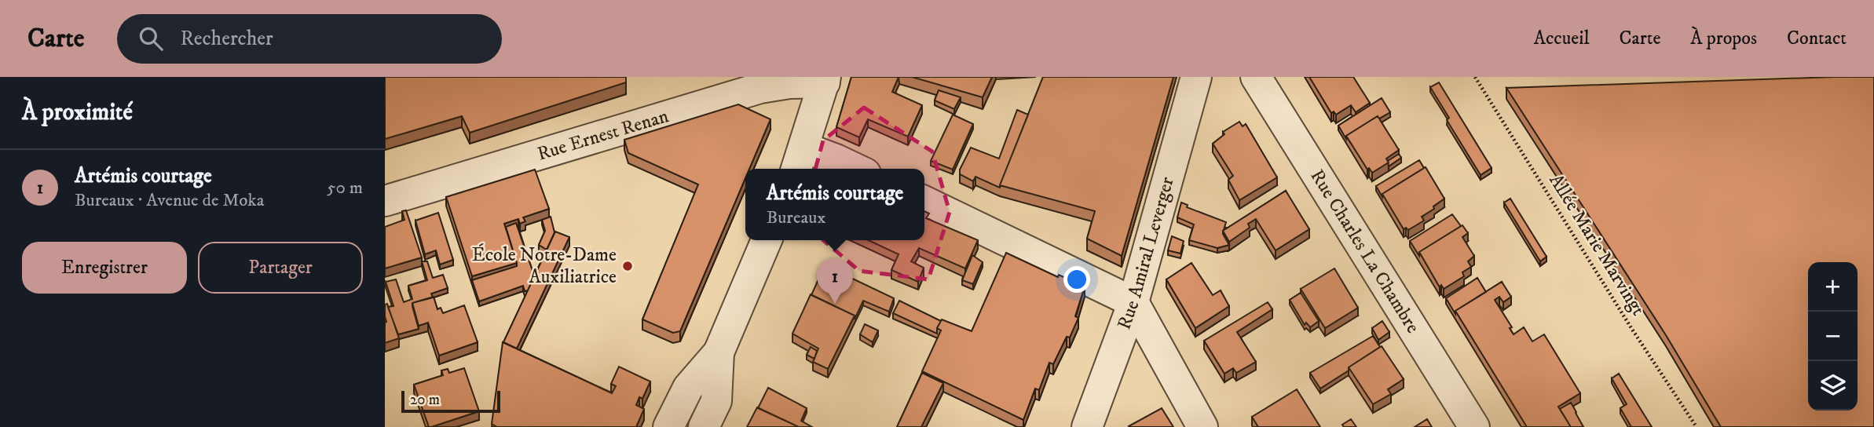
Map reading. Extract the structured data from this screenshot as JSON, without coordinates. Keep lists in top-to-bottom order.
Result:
{
  "streets": {
    "street": ["Rue Ernest Renan", "Rue Charles La Chambre", "Rue Amiral Leverger"],
    "path": ["Allée Marie Marvingt"]
  },
  "places": ["École Notre-Dame Auxiliatrice"],
  "scale_bar": "20 m",
  "page": {
    "header": "Carte",
    "search": "Rechercher",
    "nav": [
      "Accueil",
      "Carte",
      "À propos",
      "Contact"
    ],
    "heading": "À proximité",
    "list": [
      {
        "mark": "1",
        "name": "Artémis courtage",
        "note": "Bureaux · Avenue de Moka",
        "value": "50 m"
      }
    ],
    "popup": ["Artémis courtage", "Bureaux"],
    "buttons": ["Enregistrer", "Partager"],
    "pins": "1",
    "map_buttons": ["+", "−"],
    "scale": "20 m"
  }
}
